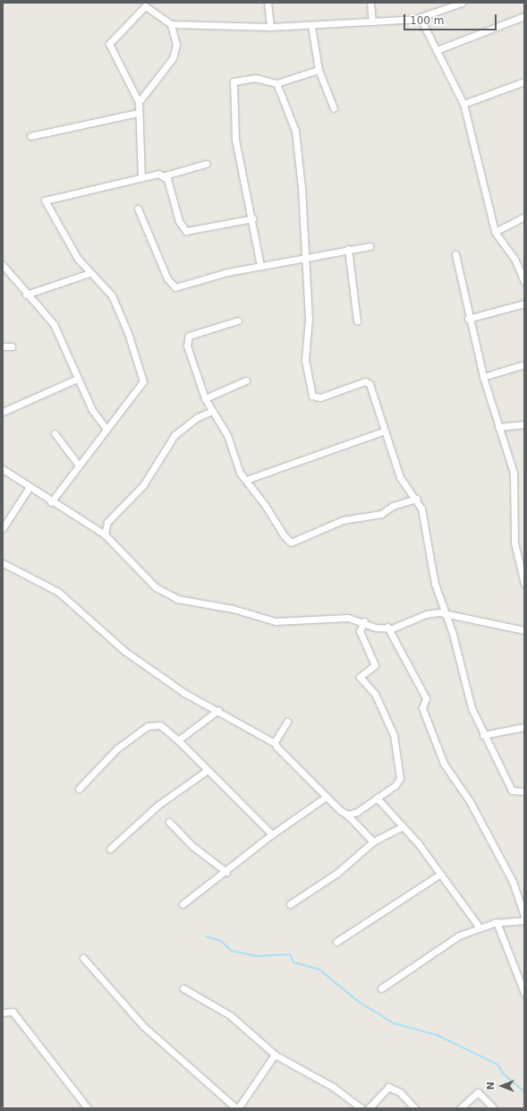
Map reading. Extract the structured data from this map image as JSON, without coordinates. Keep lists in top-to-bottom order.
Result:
{
  "scale_bar": "100 m",
  "north": "left"
}
